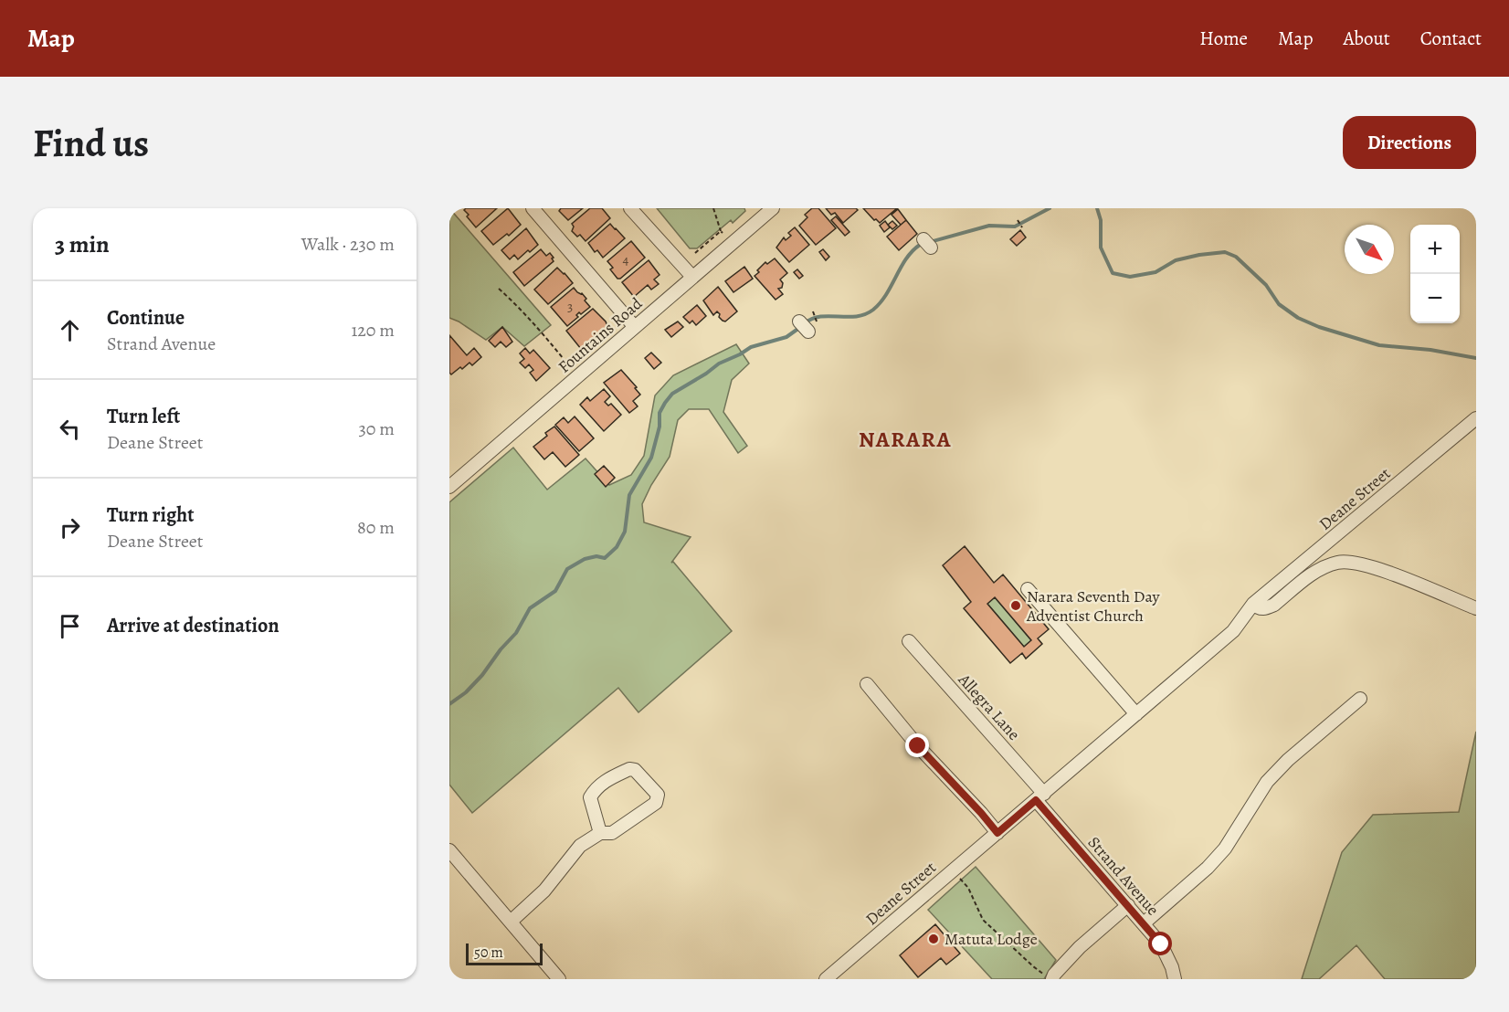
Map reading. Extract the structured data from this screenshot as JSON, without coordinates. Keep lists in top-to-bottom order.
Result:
{
  "streets": {
    "street": [
      "Fountains Road",
      "Deane Street",
      "Allegra Lane",
      "Strand Avenue"
    ]
  },
  "crossings": [
    ["Deane Street", "Allegra Lane"],
    ["Deane Street", "Strand Avenue"],
    ["Allegra Lane", "Strand Avenue"]
  ],
  "districts": ["NARARA"],
  "places": ["Narara Seventh Day Adventist Church", "Matuta Lodge"],
  "house_numbers": ["4", "3"],
  "scale_bar": "50 m",
  "north": "bottom right",
  "page": {
    "header": "Map",
    "nav": [
      "Home",
      "Map",
      "About",
      "Contact"
    ],
    "buttons": "Directions",
    "title": "Find us",
    "heading": ["3 min", "Walk · 230 m"],
    "map_buttons": ["+", "−"],
    "list": [
      ["Continue", "Strand Avenue", "120 m"],
      ["Turn left", "Deane Street", "30 m"],
      ["Turn right", "Deane Street", "80 m"],
      "Arrive at destination"
    ],
    "scale": "50 m"
  }
}
